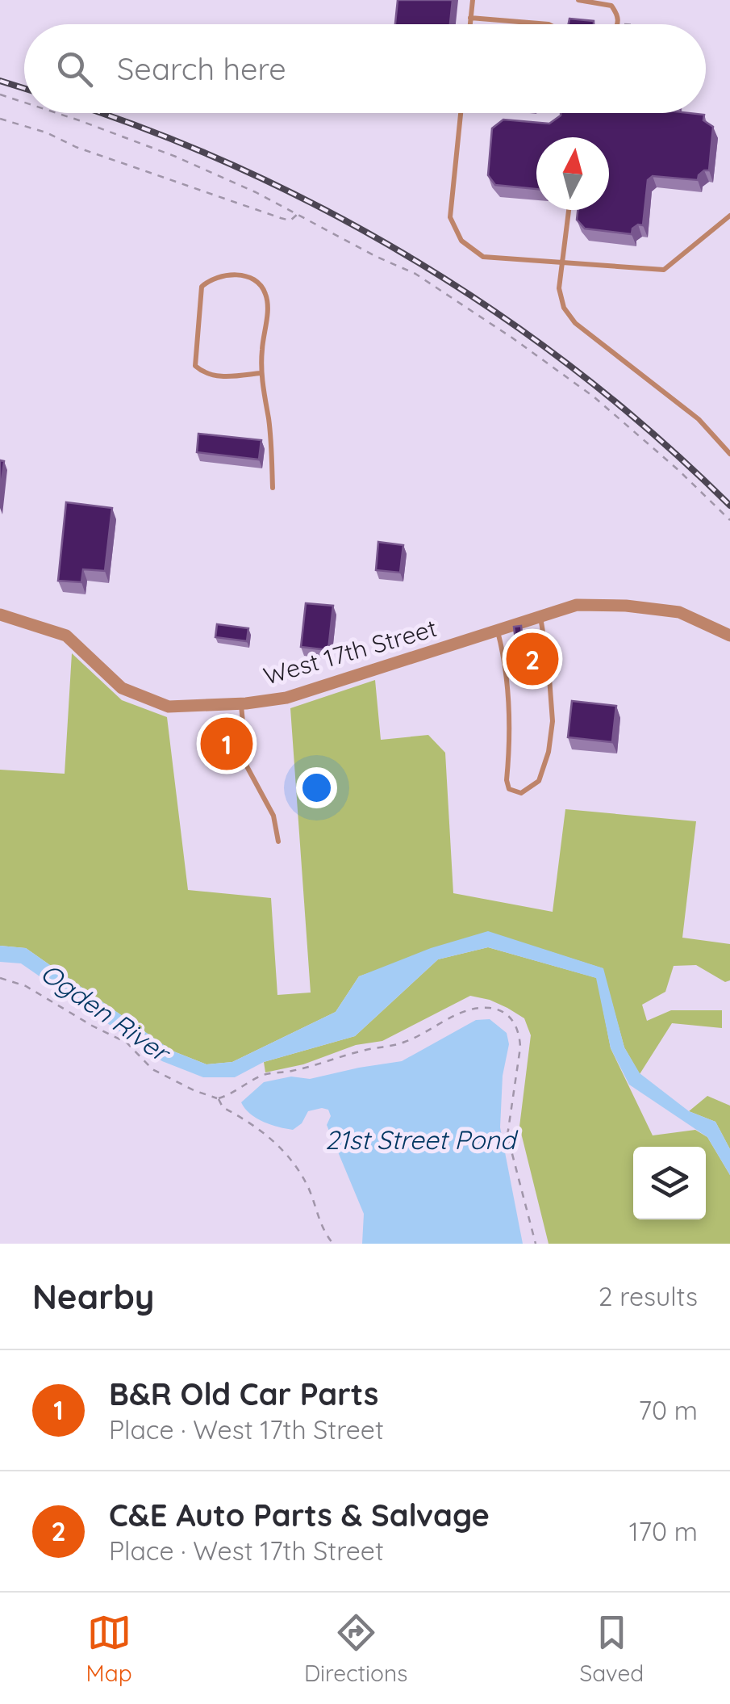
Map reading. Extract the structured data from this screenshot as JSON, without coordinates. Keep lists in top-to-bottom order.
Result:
{
  "streets": {
    "street": ["West 17th Street"]
  },
  "water": ["Ogden River", "21st Street Pond"],
  "north": "top",
  "page": {
    "search": "Search here",
    "pins": ["2", "1"],
    "heading": ["Nearby", "2 results"],
    "list": [
      {
        "mark": "1",
        "name": "B&R Old Car Parts",
        "note": "Place · West 17th Street",
        "value": "70 m"
      },
      {
        "mark": "2",
        "name": "C&E Auto Parts & Salvage",
        "note": "Place · West 17th Street",
        "value": "170 m"
      }
    ],
    "nav": ["Map", "Directions", "Saved"]
  }
}
